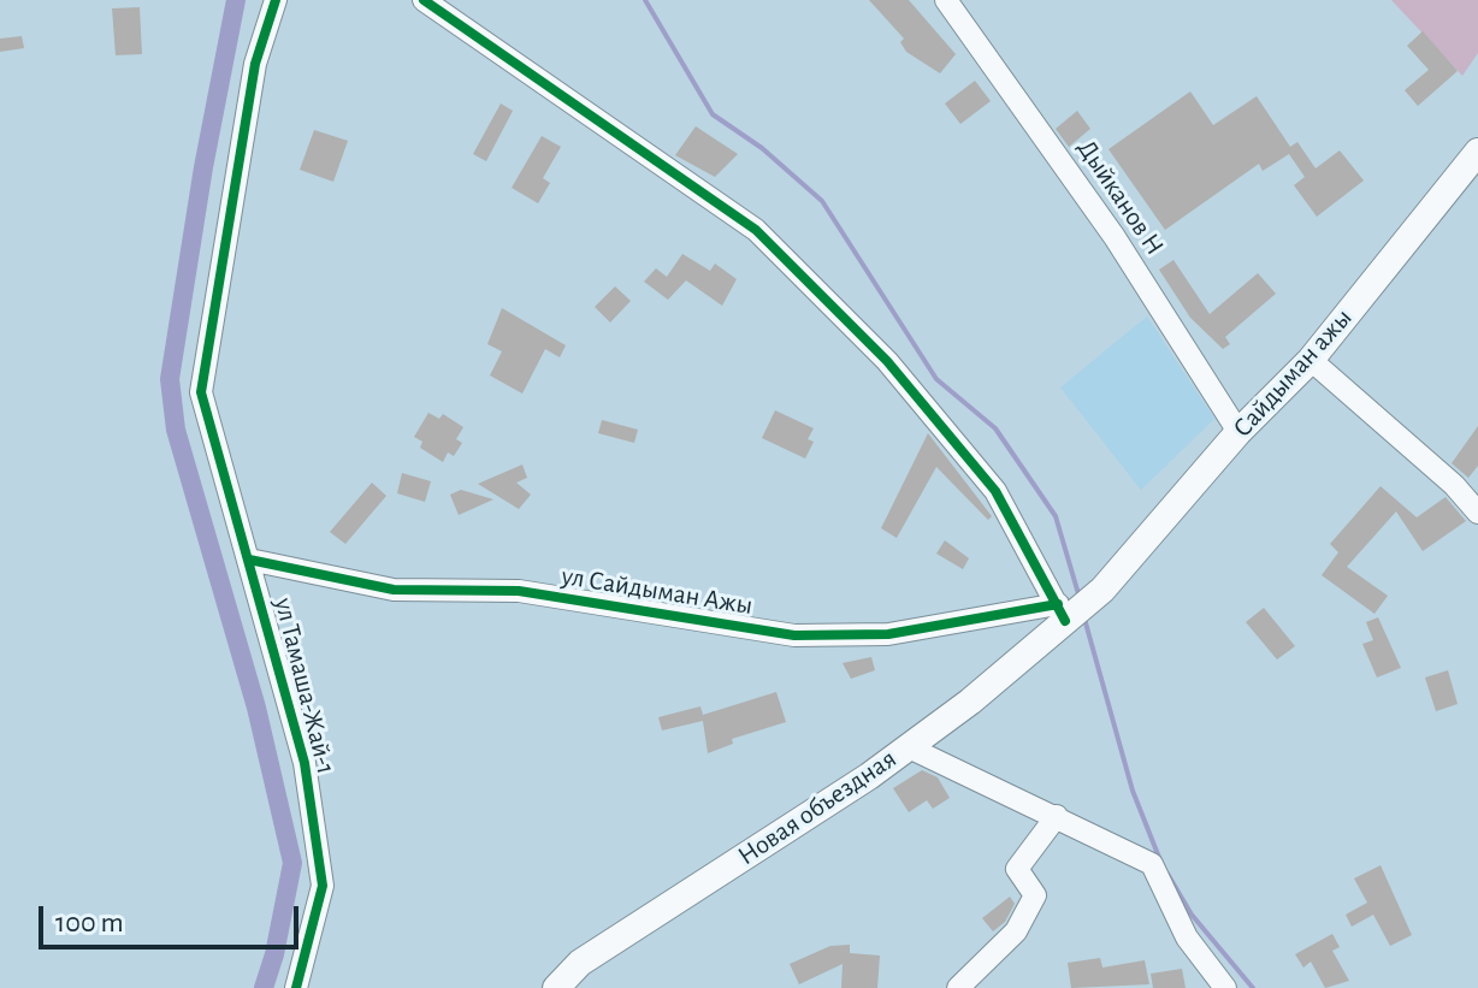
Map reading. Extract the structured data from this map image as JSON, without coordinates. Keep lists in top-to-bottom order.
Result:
{
  "streets": {
    "main road": ["Сайдыман ажы", "Новая объездная"],
    "street": ["Дыйканов Н", "ул Сайдыман Ажы", "ул Тамаша-Жай-1"]
  },
  "crossings": [
    ["Дыйканов Н", "Сайдыман ажы"],
    ["Сайдыман ажы", "ул Сайдыман Ажы"],
    ["Сайдыман ажы", "Новая объездная"],
    ["ул Сайдыман Ажы", "ул Тамаша-Жай-1"],
    ["ул Сайдыман Ажы", "Новая объездная"]
  ],
  "scale_bar": "100 m"
}
